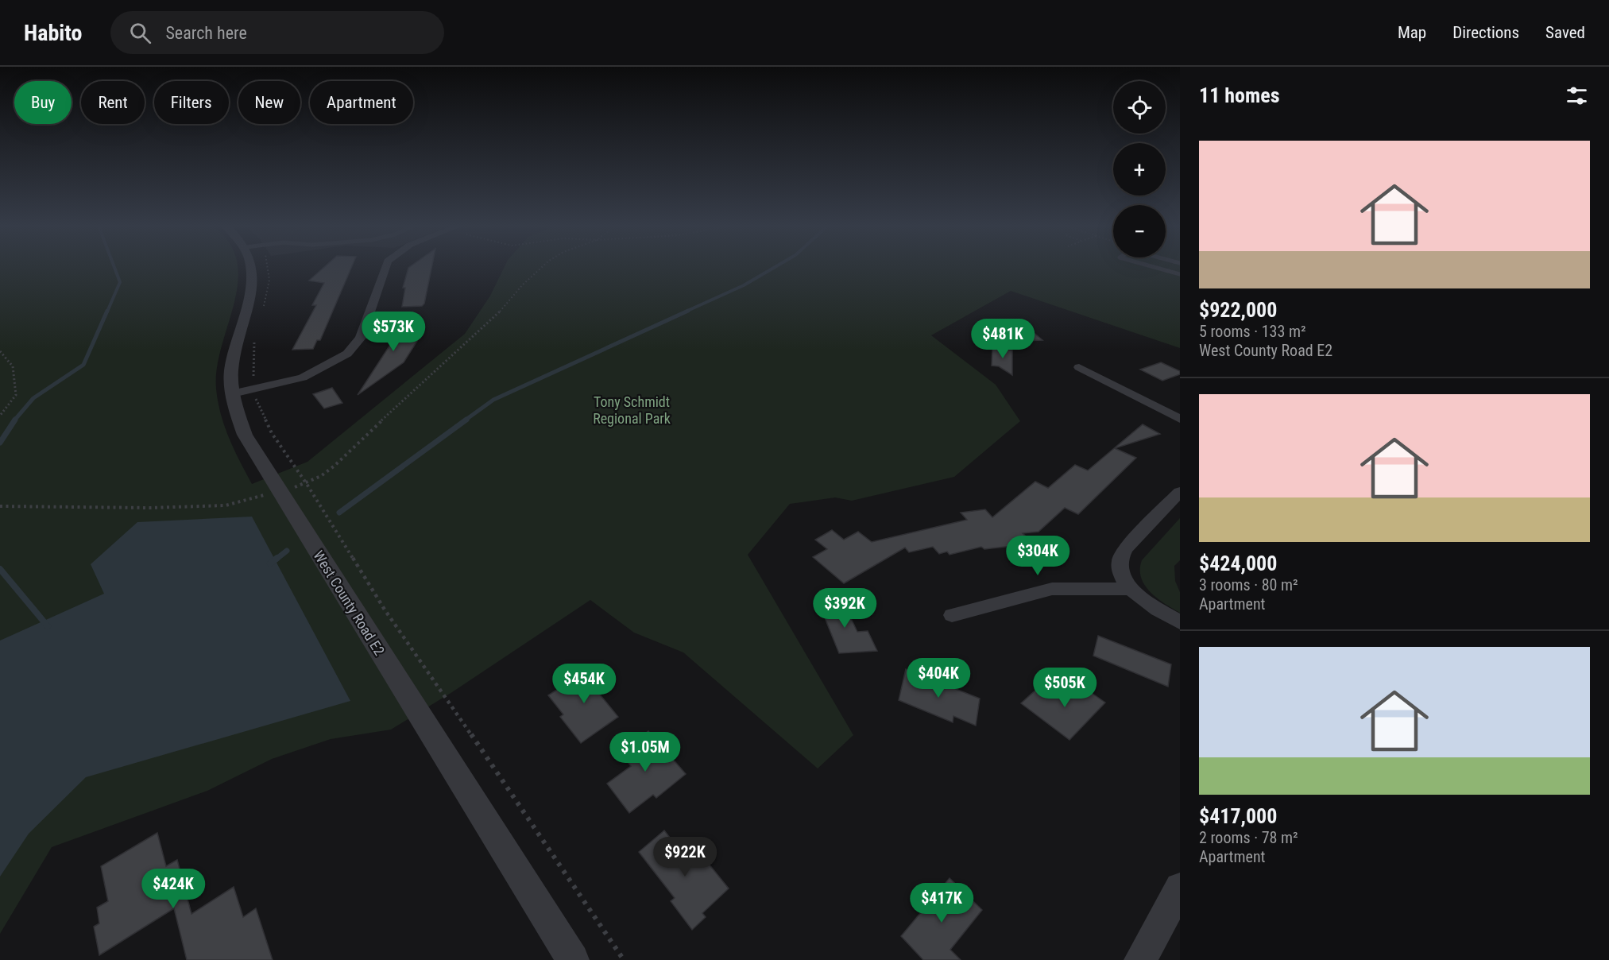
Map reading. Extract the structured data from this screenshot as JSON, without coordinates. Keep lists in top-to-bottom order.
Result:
{
  "streets": {
    "street": ["West County Road E2"]
  },
  "parks": ["Tony Schmidt Regional Park"],
  "page": {
    "header": "Habito",
    "search": "Search here",
    "nav": ["Map", "Directions", "Saved"],
    "heading": "11 homes",
    "map_buttons": ["+", "−"],
    "chip": [
      "Buy",
      "Rent",
      "Filters",
      "New",
      "Apartment"
    ],
    "list": [
      {
        "name": "$922,000",
        "note": "5 rooms · 133 m² · West County Road E2"
      },
      {
        "name": "$424,000",
        "note": "3 rooms · 80 m² · Apartment"
      },
      {
        "name": "$417,000",
        "note": "2 rooms · 78 m² · Apartment"
      }
    ],
    "price": [
      "$573K",
      "$481K",
      "$304K",
      "$392K",
      "$404K",
      "$454K",
      "$505K",
      "$1.05M",
      "$922K",
      "$424K",
      "$417K"
    ]
  }
}
